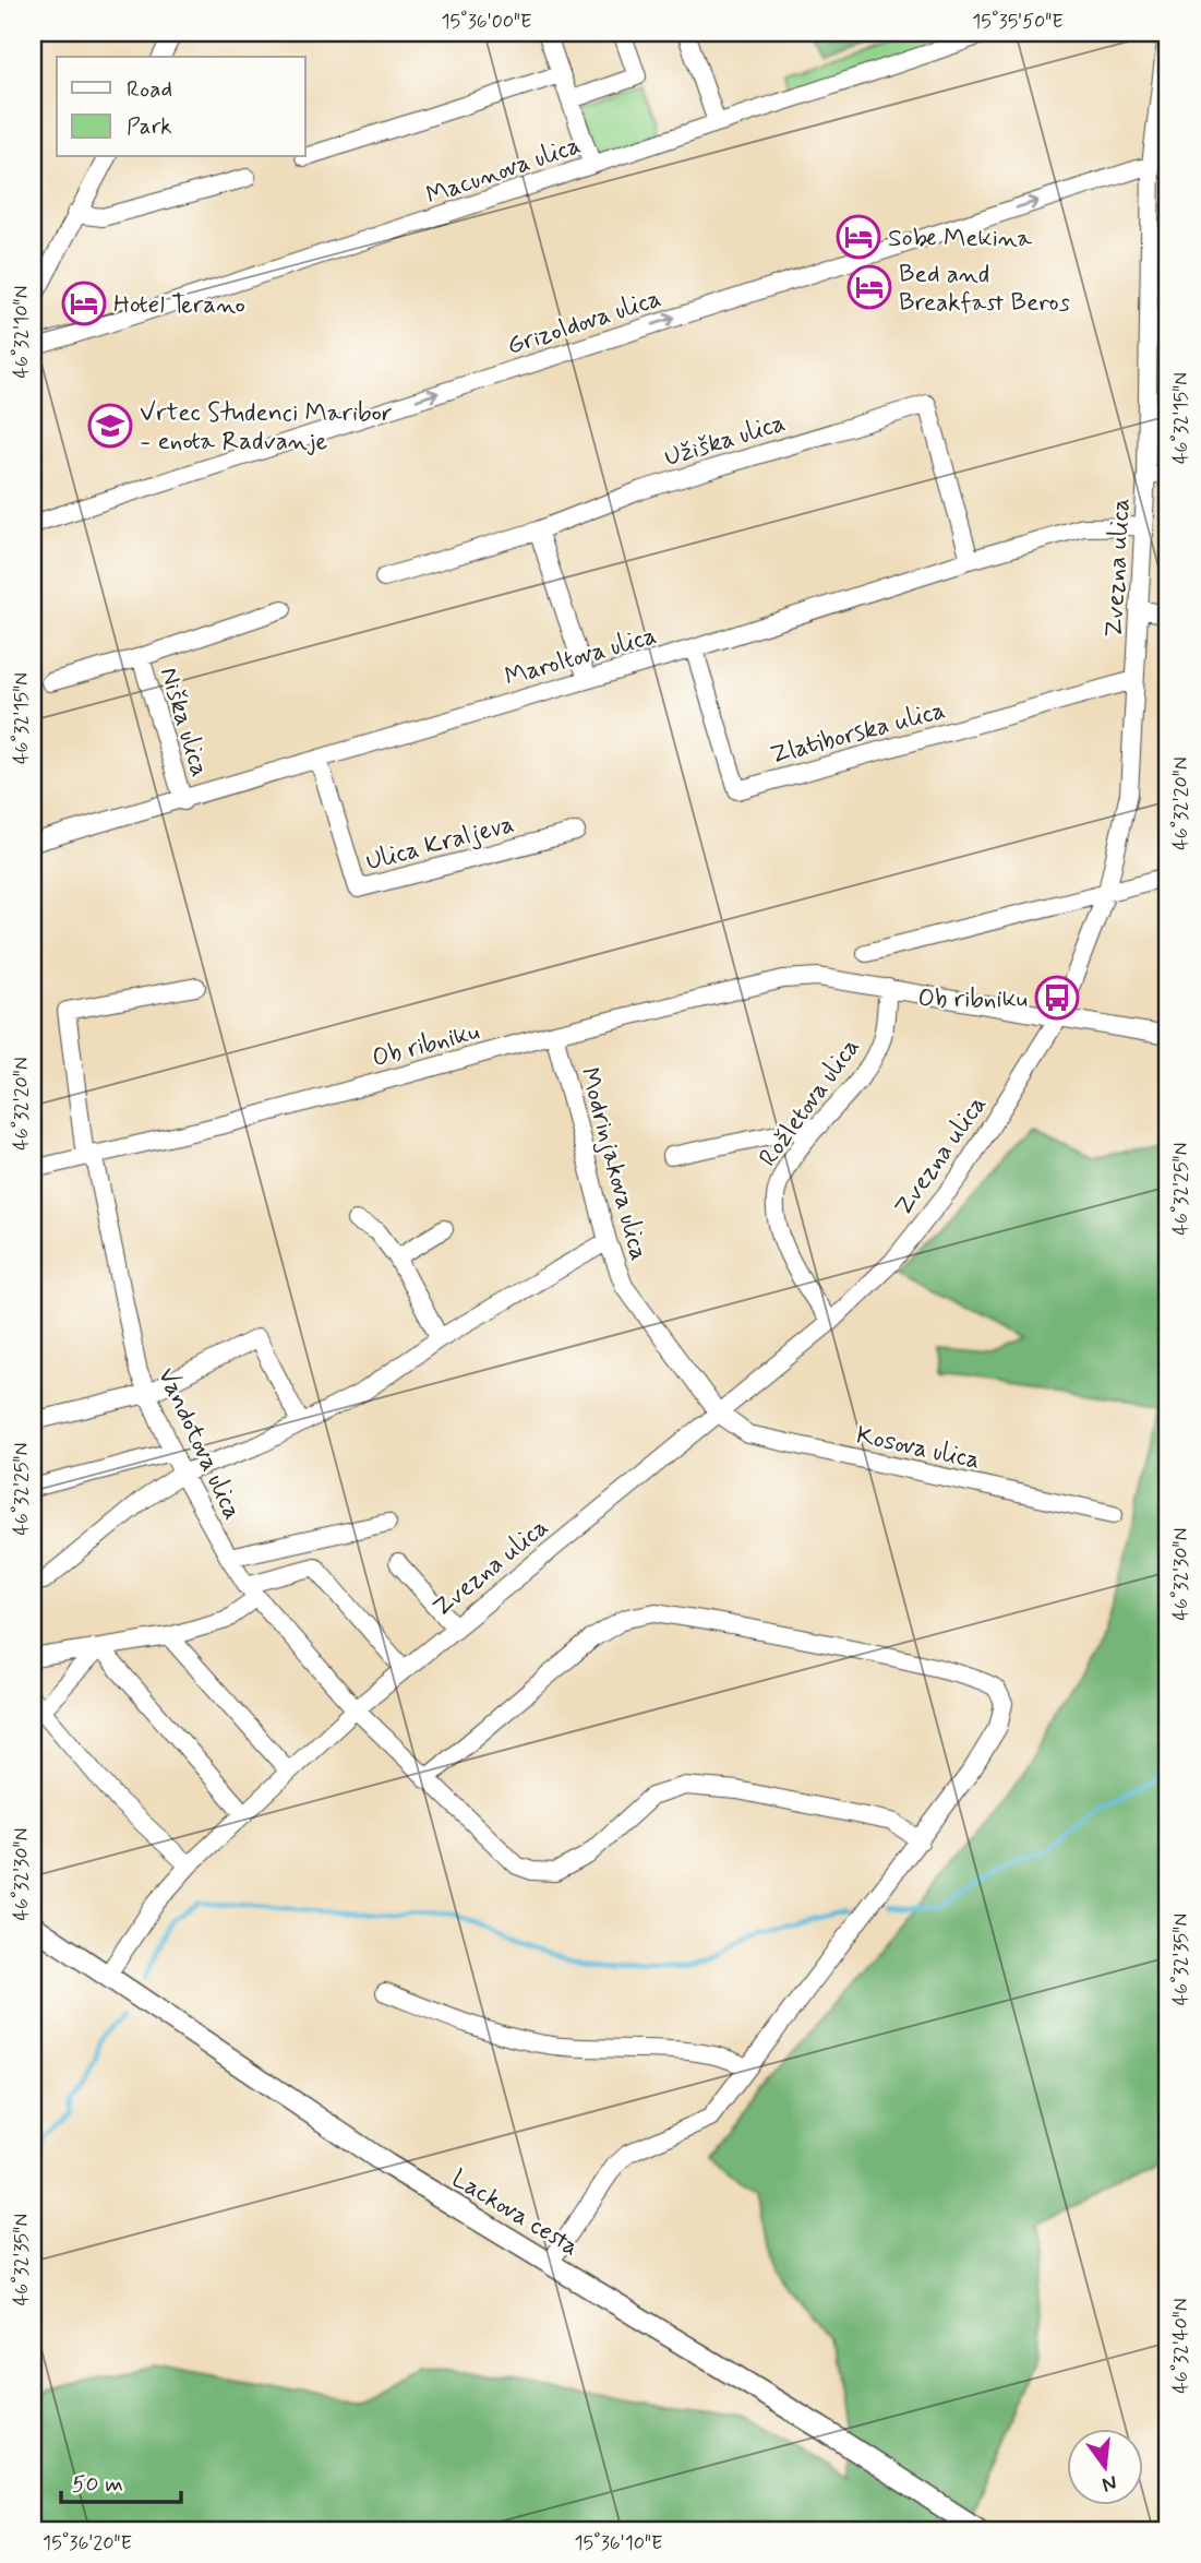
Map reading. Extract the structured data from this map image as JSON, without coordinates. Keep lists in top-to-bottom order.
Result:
{
  "streets": {
    "street": [
      "Macunova ulica",
      "Grizoldova ulica",
      "Užiška ulica",
      "Zvezna ulica",
      "Maroltova ulica",
      "Niška ulica",
      "Zlatiborska ulica",
      "Ulica Kraljeva",
      "Ob ribniku",
      "Rožletova ulica",
      "Modrinjakova ulica",
      "Vandotova ulica",
      "Kosova ulica",
      "Lackova cesta"
    ]
  },
  "crossings": [
    ["Grizoldova ulica", "Zvezna ulica"],
    ["Užiška ulica", "Maroltova ulica"],
    ["Zvezna ulica", "Maroltova ulica"],
    ["Zvezna ulica", "Zlatiborska ulica"],
    ["Zvezna ulica", "Ob ribniku"],
    ["Zvezna ulica", "Rožletova ulica"],
    ["Zvezna ulica", "Modrinjakova ulica"],
    ["Zvezna ulica", "Vandotova ulica"],
    ["Zvezna ulica", "Kosova ulica"],
    ["Zvezna ulica", "Lackova cesta"],
    ["Maroltova ulica", "Niška ulica"],
    ["Maroltova ulica", "Zlatiborska ulica"],
    ["Maroltova ulica", "Ulica Kraljeva"],
    ["Ob ribniku", "Rožletova ulica"],
    ["Ob ribniku", "Modrinjakova ulica"],
    ["Ob ribniku", "Vandotova ulica"],
    ["Modrinjakova ulica", "Kosova ulica"]
  ],
  "one_way": ["Grizoldova ulica"],
  "places": {
    "hotel": ["Sobe Mekina", "Bed and Breakfast Beros", "Hotel Terano"],
    "school or university": ["Vrtec Studenci Maribor - enota Radvanje"],
    "bus stop": ["Ob ribniku"]
  },
  "legend": ["Road", "Park"],
  "scale_bar": "50 m",
  "north": "bottom",
  "coordinates": [
    "15°36'00\"E",
    "15°35'50\"E",
    "46°32'10\"N",
    "46°32'15\"N",
    "46°32'20\"N",
    "46°32'25\"N",
    "46°32'30\"N",
    "46°32'35\"N",
    "46°32'40\"N",
    "15°36'20\"E",
    "15°36'10\"E"
  ]
}
